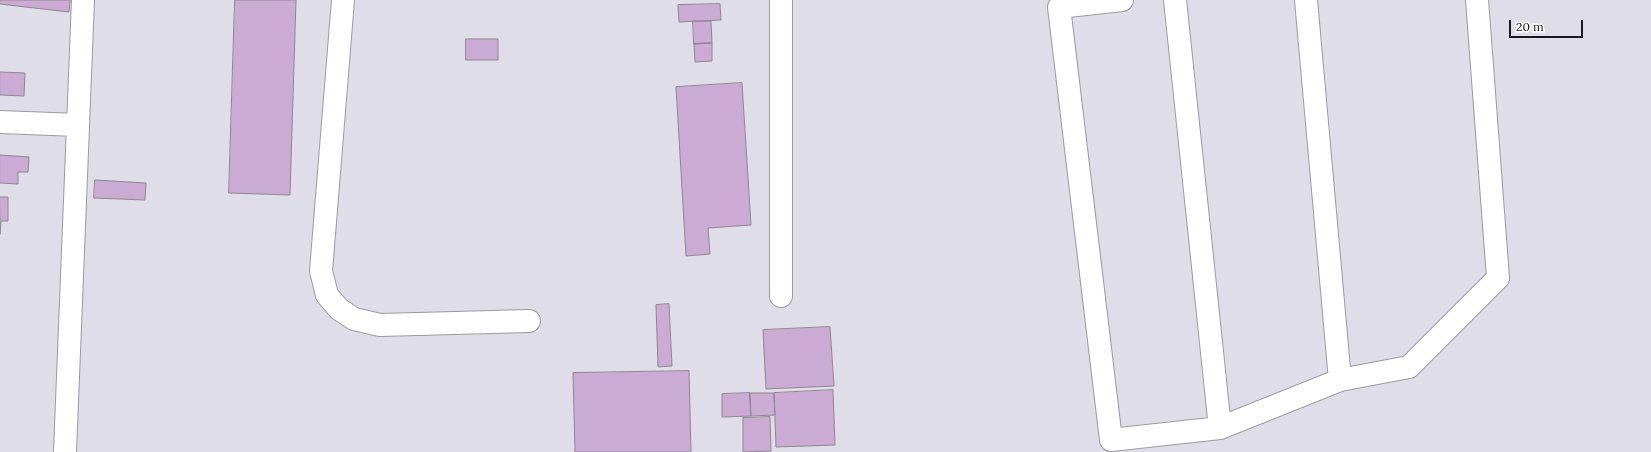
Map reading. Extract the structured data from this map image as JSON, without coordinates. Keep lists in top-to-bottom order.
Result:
{
  "scale_bar": "20 m"
}
